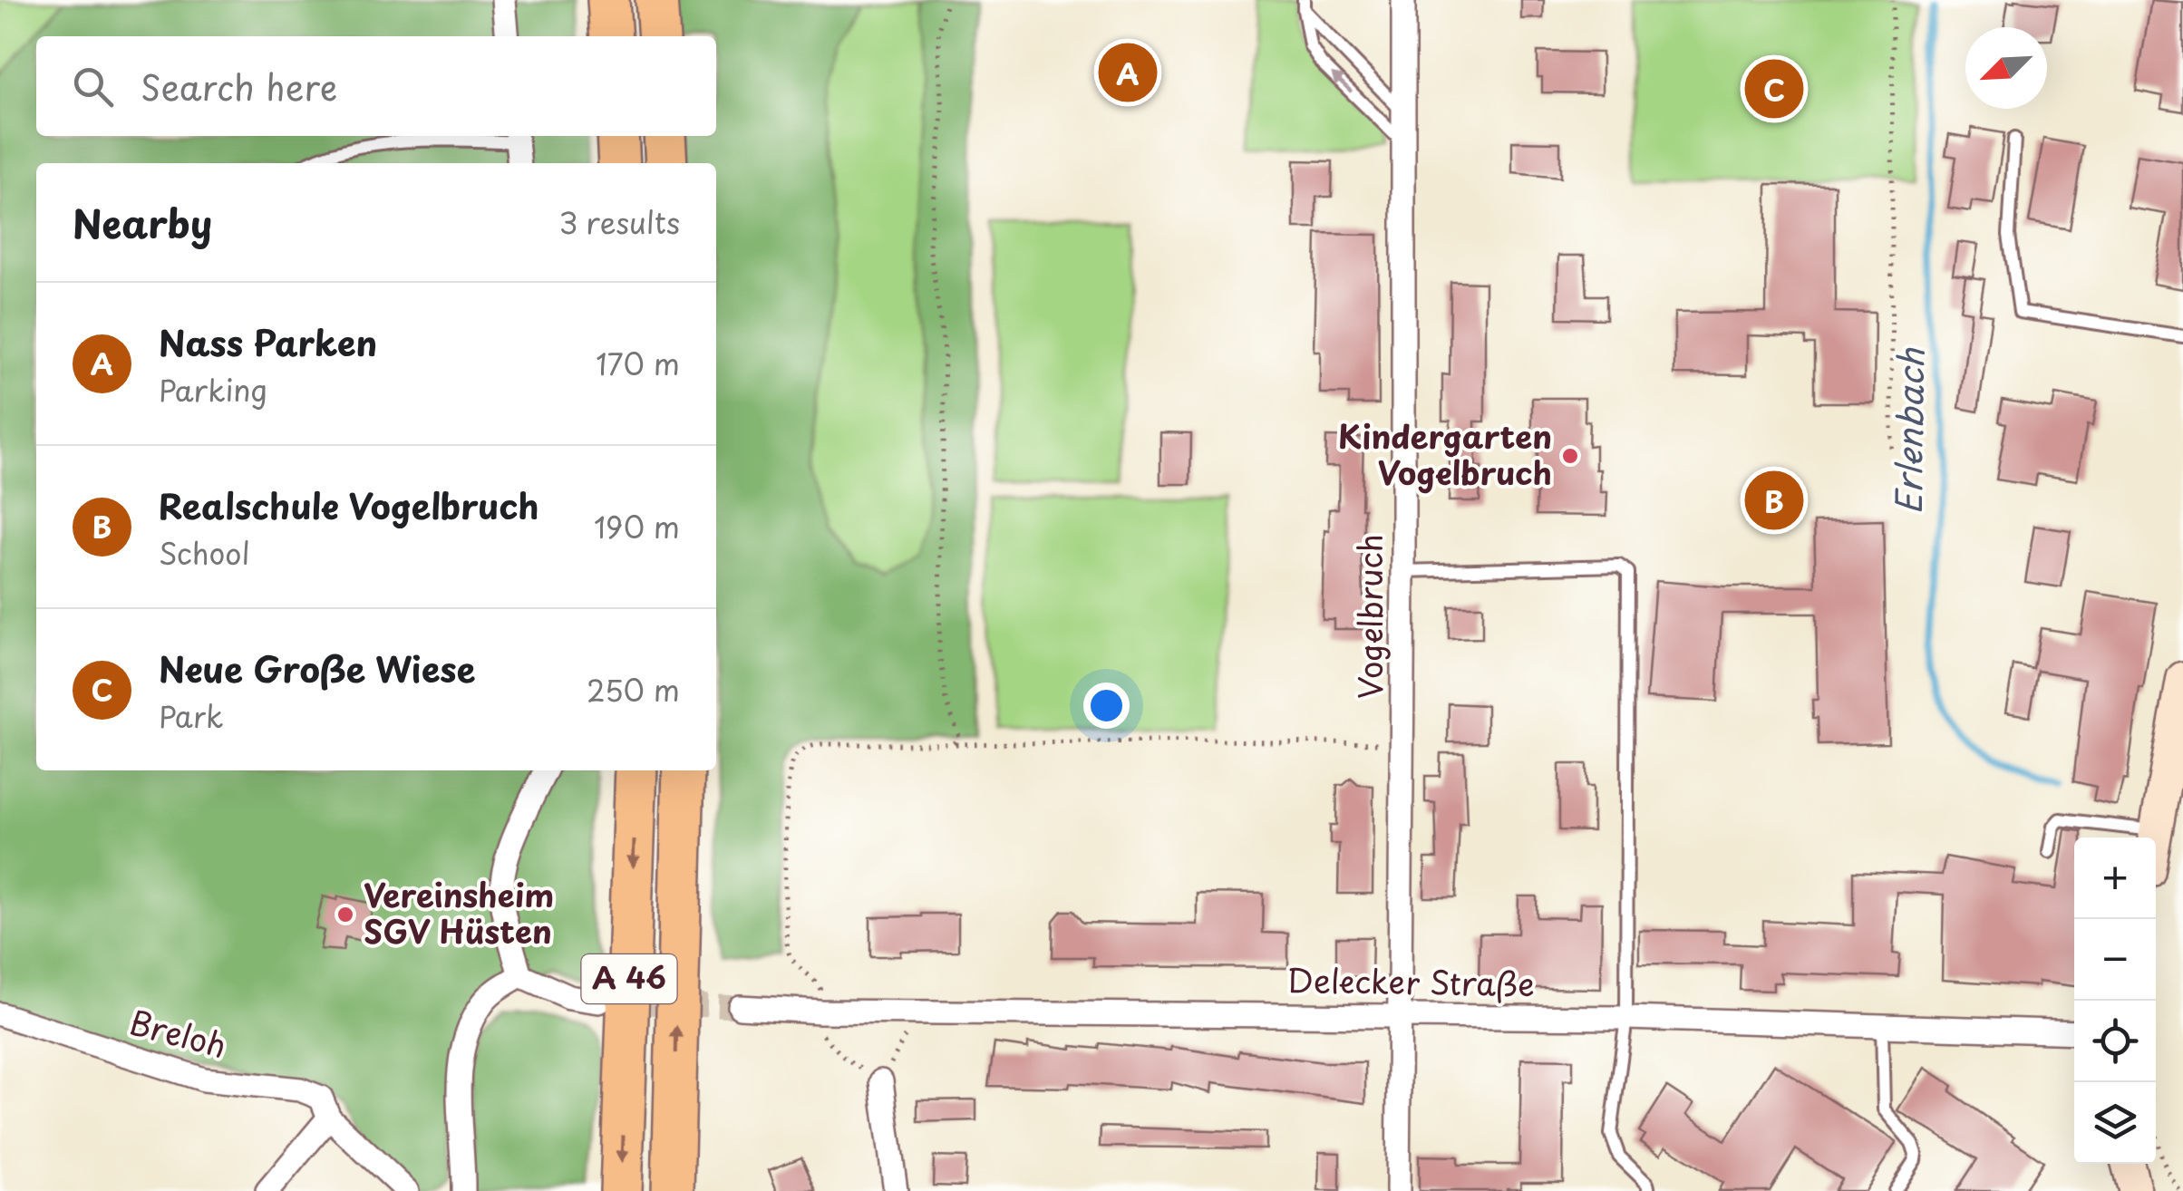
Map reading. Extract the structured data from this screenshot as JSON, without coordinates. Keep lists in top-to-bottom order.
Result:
{
  "streets": {
    "highway": ["A 46"],
    "street": ["Vogelbruch", "Delecker Straße", "Breloh"]
  },
  "crossings": [
    ["Vogelbruch", "Delecker Straße"]
  ],
  "water": ["Erlenbach"],
  "places": ["Kindergarten Vogelbruch", "Vereinsheim SGV Hüsten"],
  "north": "bottom left",
  "page": {
    "search": "Search here",
    "pins": ["A", "C", "B"],
    "heading": ["Nearby", "3 results"],
    "list": [
      {
        "mark": "A",
        "name": "Nass Parken",
        "note": "Parking",
        "value": "170 m"
      },
      {
        "mark": "B",
        "name": "Realschule Vogelbruch",
        "note": "School",
        "value": "190 m"
      },
      {
        "mark": "C",
        "name": "Neue Große Wiese",
        "note": "Park",
        "value": "250 m"
      }
    ],
    "map_buttons": ["+", "−"]
  }
}
